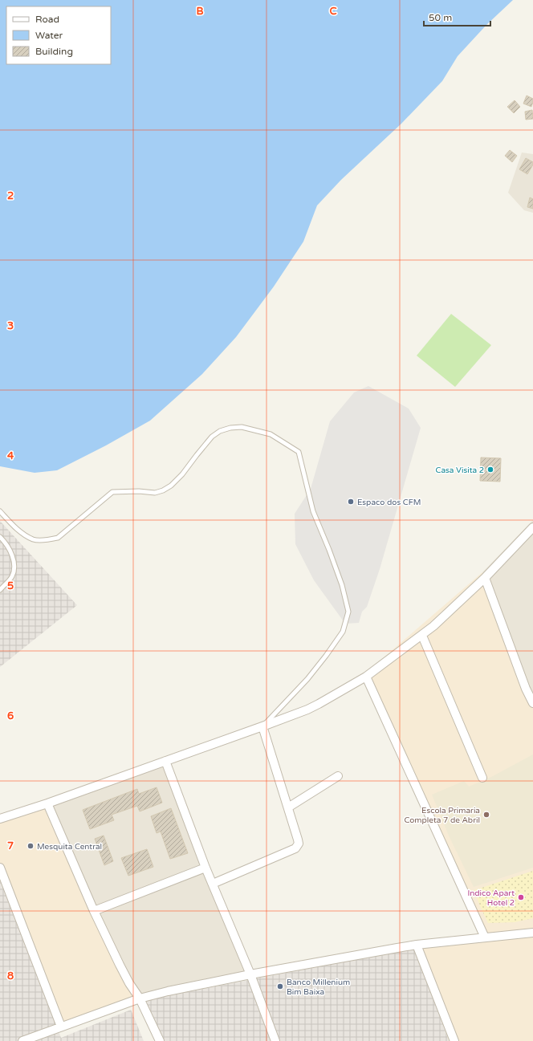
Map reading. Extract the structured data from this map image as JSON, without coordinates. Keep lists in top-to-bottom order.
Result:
{
  "places": [
    "Casa Visita 2",
    "Espaco dos CFM",
    "Escola Primaria Completa 7 de Abril",
    "Mesquita Central",
    "Indico Apart Hotel 2",
    "Banco Millenium Bim Baixa"
  ],
  "legend": ["Road", "Water", "Building"],
  "scale_bar": "50 m",
  "grid": {
    "columns": ["B", "C"],
    "rows": [
      "2",
      "3",
      "4",
      "5",
      "6",
      "7",
      "8"
    ]
  }
}
